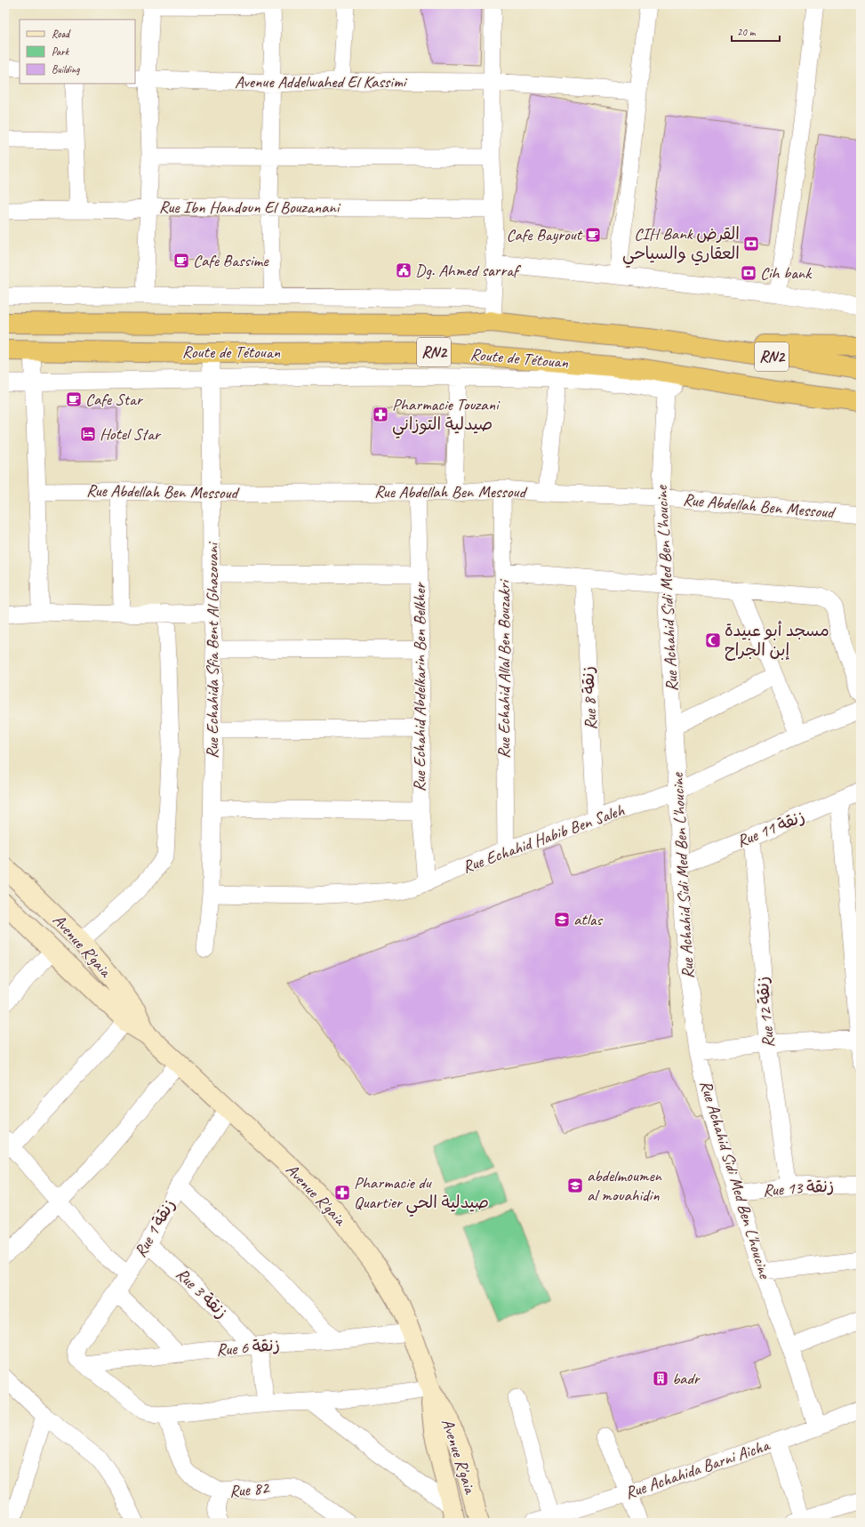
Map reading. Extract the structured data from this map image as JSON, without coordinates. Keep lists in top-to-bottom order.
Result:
{
  "streets": {
    "highway": ["Route de Tétouan", "RN2"],
    "street": [
      "Avenue Addelwahed El Kassimi",
      "Rue Ibn Handoun El Bouzanani",
      "Rue Abdellah Ben Messoud",
      "Rue Achahid Sidi Med Ben L'houcine",
      "Rue Echahida Sfia Bent Al Ghazouani",
      "Rue Echahid Allal Ben Bouzakri",
      "Rue Echahid Abdelkarin Ben Belkher",
      "Rue 8 زنقة",
      "Rue 11 زنقة",
      "Rue Echahid Habib Ben Saleh",
      "Avenue R'gaia",
      "Rue 12 زنقة",
      "Rue 13 زنقة",
      "Rue 1 زنقة",
      "Rue 3 زنقة",
      "Rue 6 زنقة",
      "Rue Achahida Barni Aicha",
      "Rue 82"
    ]
  },
  "crossings": [
    ["Route de Tétouan", "Rue Echahida Sfia Bent Al Ghazouani"],
    ["Rue Abdellah Ben Messoud", "Rue Achahid Sidi Med Ben L'houcine"],
    ["Rue Abdellah Ben Messoud", "Rue Echahida Sfia Bent Al Ghazouani"],
    ["Rue Abdellah Ben Messoud", "Rue Echahid Allal Ben Bouzakri"],
    ["Rue Abdellah Ben Messoud", "Rue Echahid Abdelkarin Ben Belkher"],
    ["Rue Achahid Sidi Med Ben L'houcine", "Rue 11 زنقة"],
    ["Rue Achahid Sidi Med Ben L'houcine", "Rue Echahid Habib Ben Saleh"],
    ["Rue Achahid Sidi Med Ben L'houcine", "Rue 13 زنقة"],
    ["Rue Achahid Sidi Med Ben L'houcine", "Rue Achahida Barni Aicha"],
    ["Rue Echahida Sfia Bent Al Ghazouani", "Rue Echahid Habib Ben Saleh"],
    ["Rue Echahid Allal Ben Bouzakri", "Rue Echahid Habib Ben Saleh"],
    ["Rue Echahid Abdelkarin Ben Belkher", "Rue Echahid Habib Ben Saleh"],
    ["Rue 8 زنقة", "Rue Echahid Habib Ben Saleh"],
    ["Rue 11 زنقة", "Rue 12 زنقة"],
    ["Avenue R'gaia", "Rue 1 زنقة"],
    ["Avenue R'gaia", "Rue 6 زنقة"],
    ["Rue 12 زنقة", "Rue 13 زنقة"],
    ["Rue 1 زنقة", "Rue 3 زنقة"],
    ["Rue 1 زنقة", "Rue 6 زنقة"],
    ["Rue 3 زنقة", "Rue 6 زنقة"]
  ],
  "places": {
    "cafe": ["Cafe Bayrout", "Cafe Bassime", "Cafe Star"],
    "bank": ["CIH Bank القرض العقاري والسياحي", "Cih bank"],
    "public building": ["Dg. Ahmed sarraf"],
    "pharmacy": ["Pharmacie Touzani صيدلية التوزاني", "Pharmacie du Quartier صيدلية الحي"],
    "hotel": ["Hotel Star"],
    "mosque": ["مسجد أبو عبيدة إبن الجراح"],
    "school or university": ["atlas", "abdelmoumen al mouahidin"],
    "building": ["badr"]
  },
  "legend": ["Road", "Park", "Building"],
  "scale_bar": "20 m"
}
